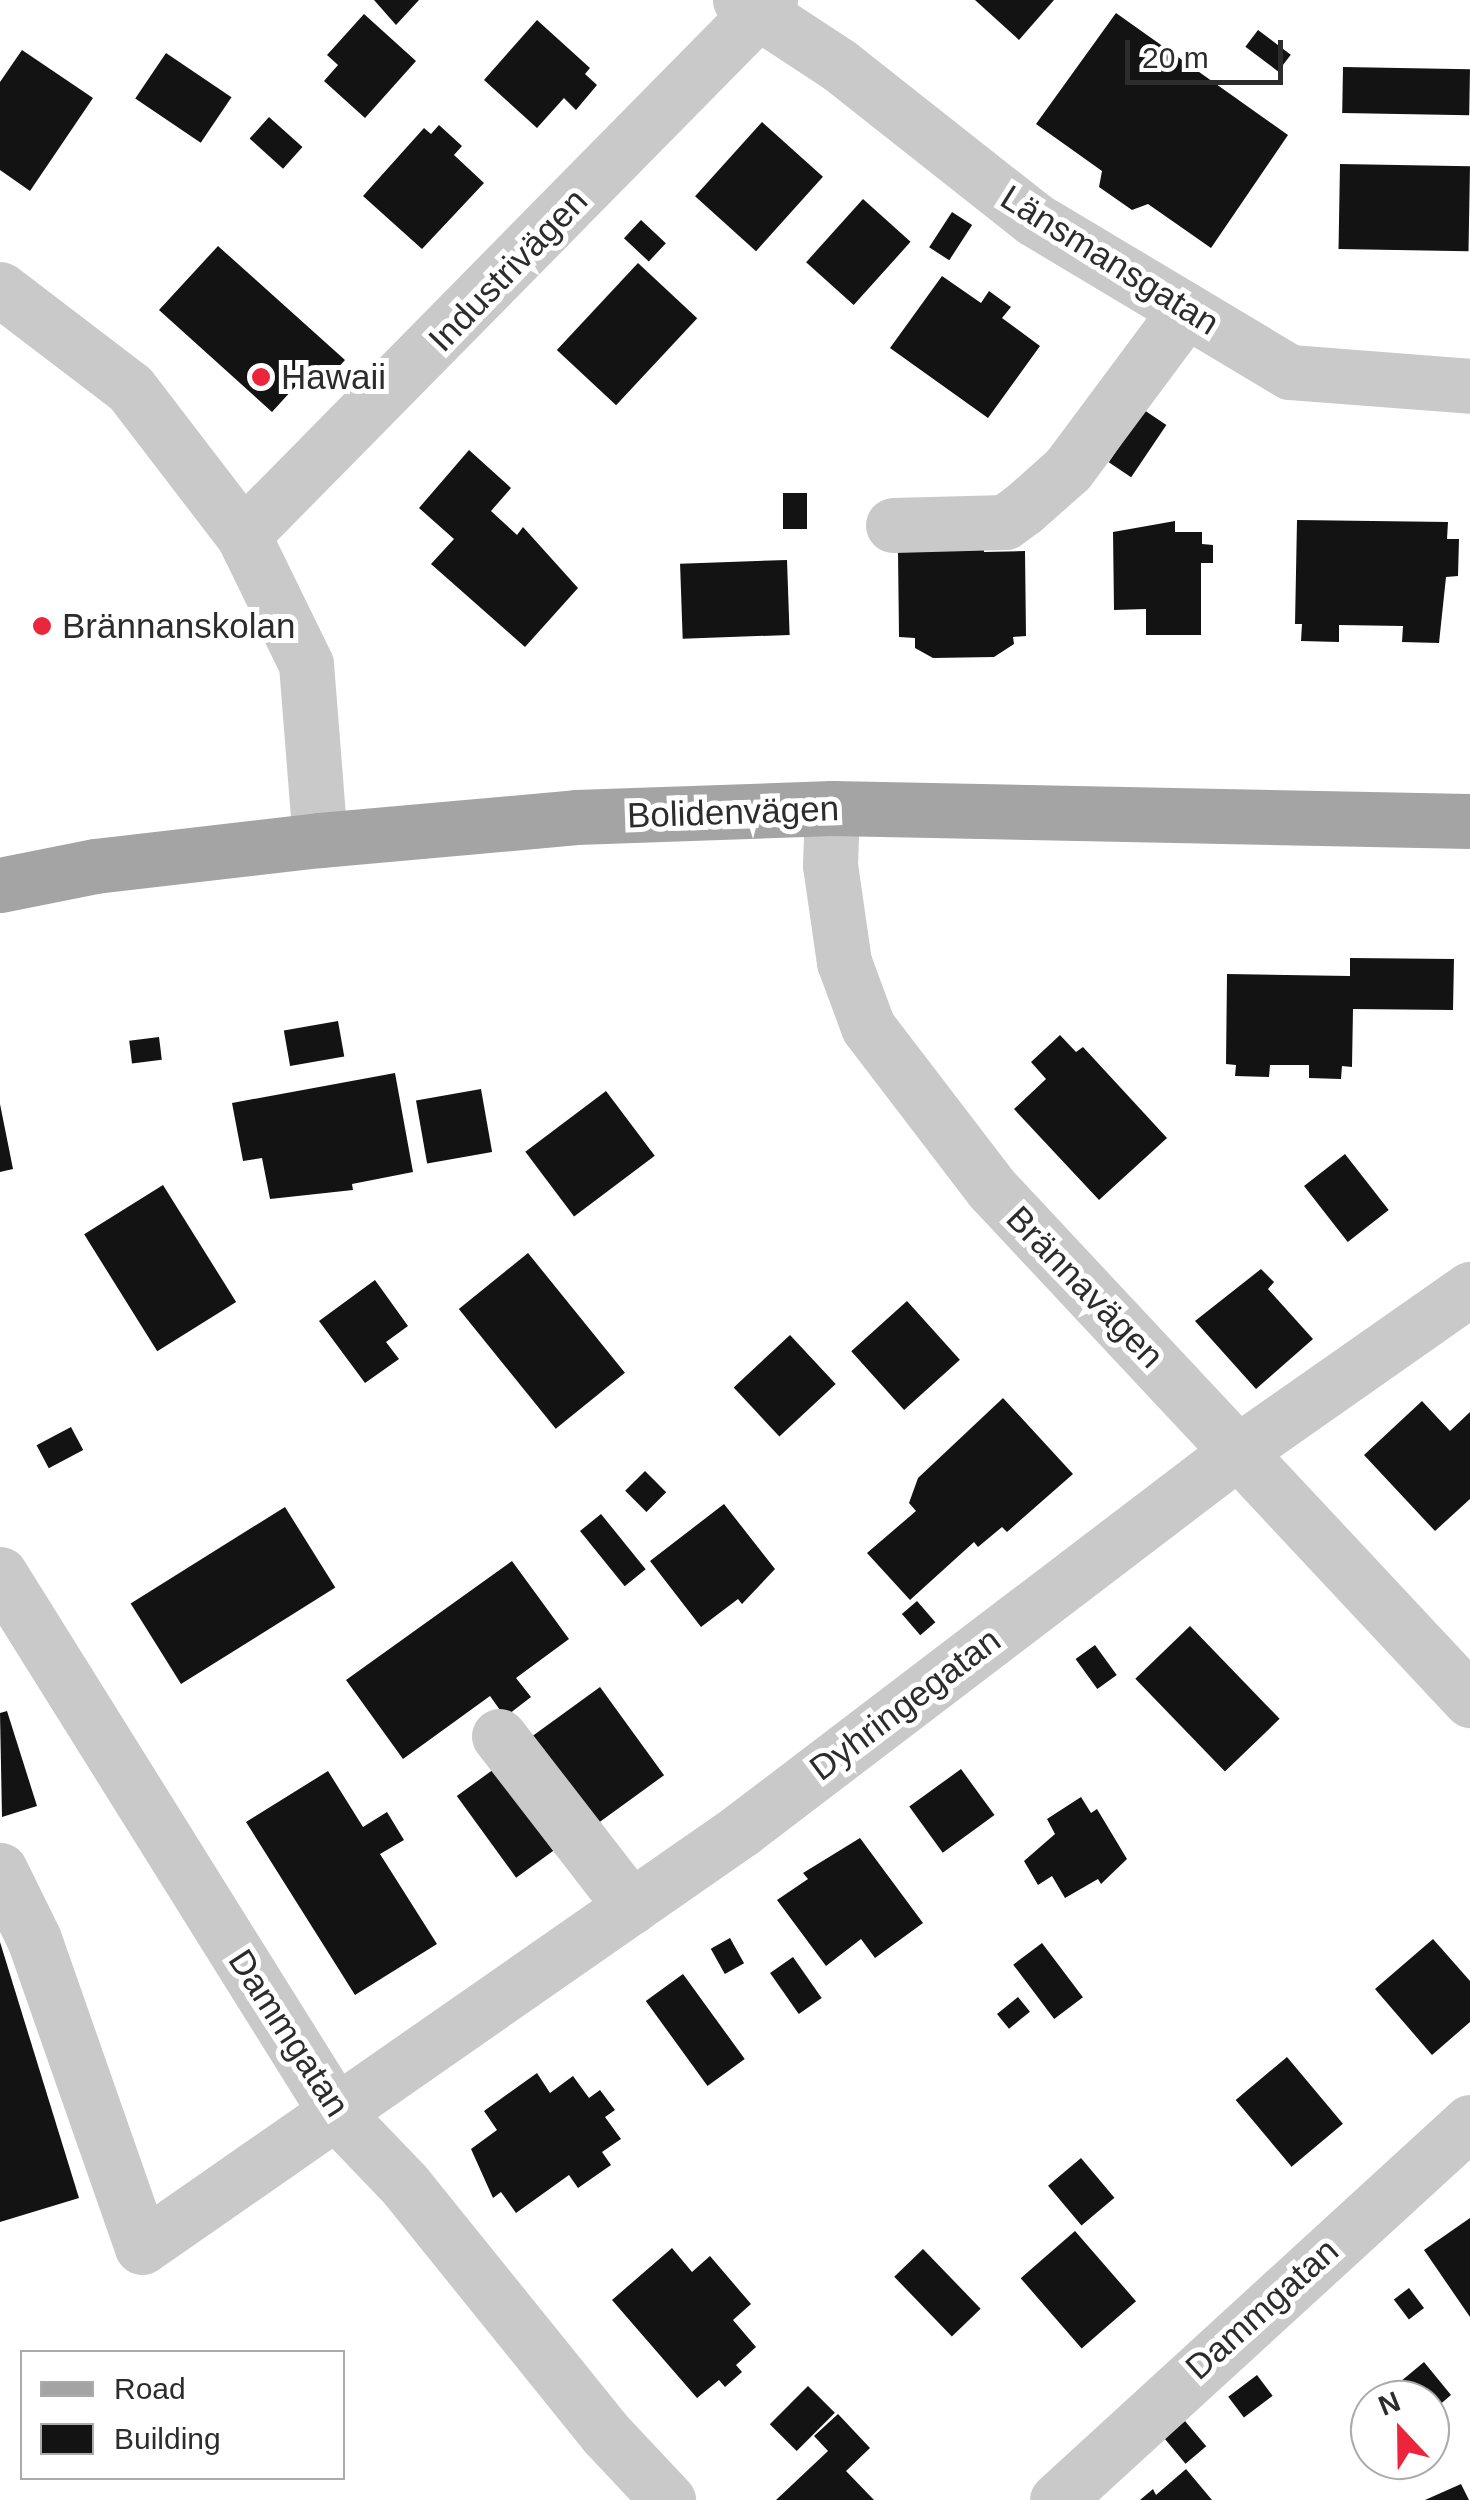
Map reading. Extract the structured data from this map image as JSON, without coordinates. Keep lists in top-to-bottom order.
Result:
{
  "streets": {
    "main road": ["Bolidenvägen"],
    "street": [
      "Länsmansgatan",
      "Industrivägen",
      "Brännavägen",
      "Dyhringegatan",
      "Dammgatan"
    ]
  },
  "crossings": [
    ["Länsmansgatan", "Industrivägen"],
    ["Bolidenvägen", "Brännavägen"],
    ["Brännavägen", "Dyhringegatan"],
    ["Dyhringegatan", "Dammgatan"]
  ],
  "places": ["Hawaii", "Brännanskolan"],
  "legend": ["Road", "Building"],
  "scale_bar": "20 m",
  "north": "top"
}
